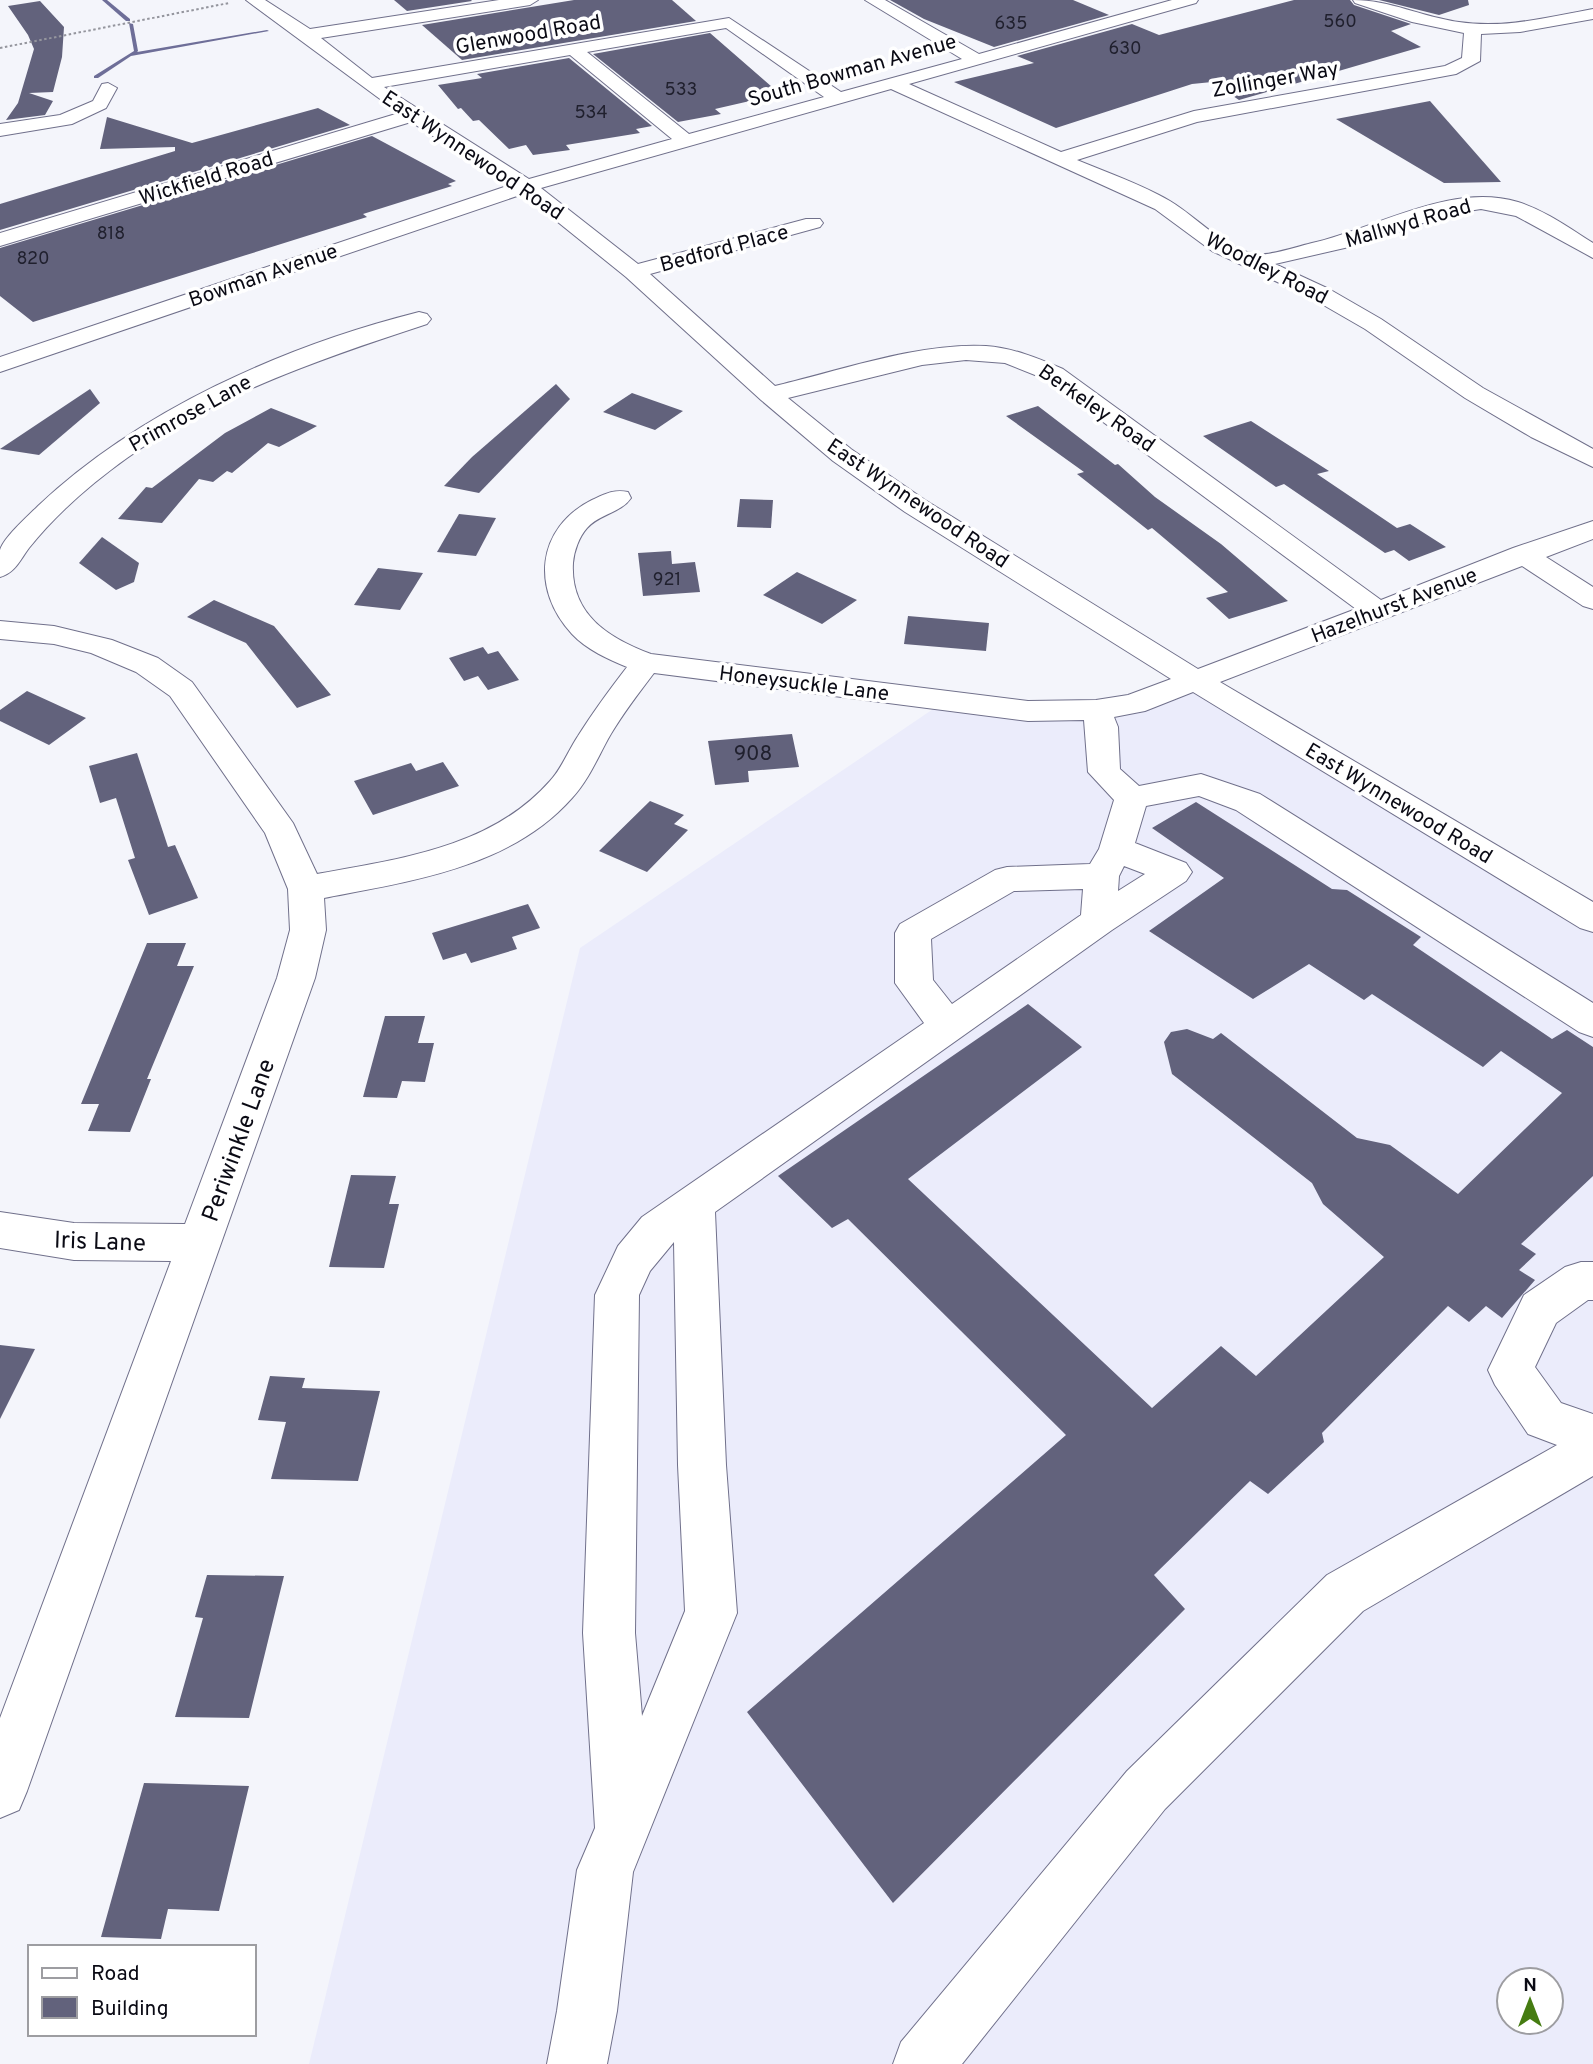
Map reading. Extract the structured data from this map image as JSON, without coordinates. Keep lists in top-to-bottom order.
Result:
{
  "streets": {
    "street": [
      "Glenwood Road",
      "South Bowman Avenue",
      "Zollinger Way",
      "East Wynnewood Road",
      "Wickfield Road",
      "Mallwyd Road",
      "Bedford Place",
      "Woodley Road",
      "Bowman Avenue",
      "Berkeley Road",
      "Primrose Lane",
      "Hazelhurst Avenue",
      "Honeysuckle Lane",
      "Periwinkle Lane",
      "Iris Lane"
    ]
  },
  "crossings": [
    ["Glenwood Road", "South Bowman Avenue"],
    ["Glenwood Road", "East Wynnewood Road"],
    ["South Bowman Avenue", "East Wynnewood Road"],
    ["South Bowman Avenue", "Woodley Road"],
    ["South Bowman Avenue", "Bowman Avenue"],
    ["Zollinger Way", "Woodley Road"],
    ["East Wynnewood Road", "Wickfield Road"],
    ["East Wynnewood Road", "Bedford Place"],
    ["East Wynnewood Road", "Bowman Avenue"],
    ["East Wynnewood Road", "Berkeley Road"],
    ["East Wynnewood Road", "Hazelhurst Avenue"],
    ["East Wynnewood Road", "Honeysuckle Lane"],
    ["Mallwyd Road", "Woodley Road"],
    ["Berkeley Road", "Hazelhurst Avenue"],
    ["Hazelhurst Avenue", "Honeysuckle Lane"],
    ["Periwinkle Lane", "Iris Lane"]
  ],
  "house_numbers": [
    "560",
    "635",
    "630",
    "533",
    "534",
    "818",
    "820",
    "921",
    "908"
  ],
  "legend": ["Road", "Building"],
  "north": "top"
}
